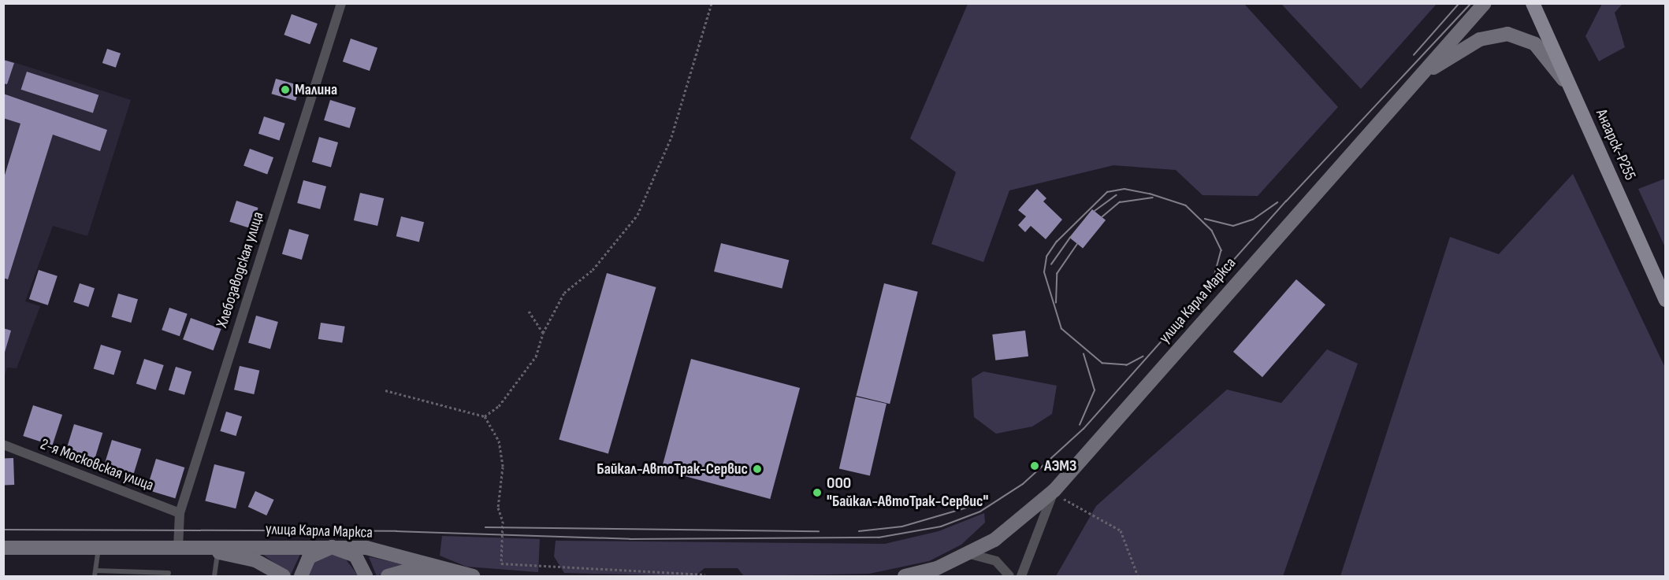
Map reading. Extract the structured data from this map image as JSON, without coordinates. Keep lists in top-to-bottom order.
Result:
{
  "streets": {
    "main road": ["Ангарск-Р255"],
    "street": ["Хлебозаводская улица", "улица Карла Маркса", "2-я Московская улица"]
  },
  "crossings": [
    ["Хлебозаводская улица", "улица Карла Маркса"],
    ["Хлебозаводская улица", "2-я Московская улица"]
  ],
  "places": [
    "Малина",
    "АЭМЗ",
    "Байкал-АвтоТрак-Сервис",
    "ООО \"Байкал-АвтоТрак-Сервис\""
  ]
}
